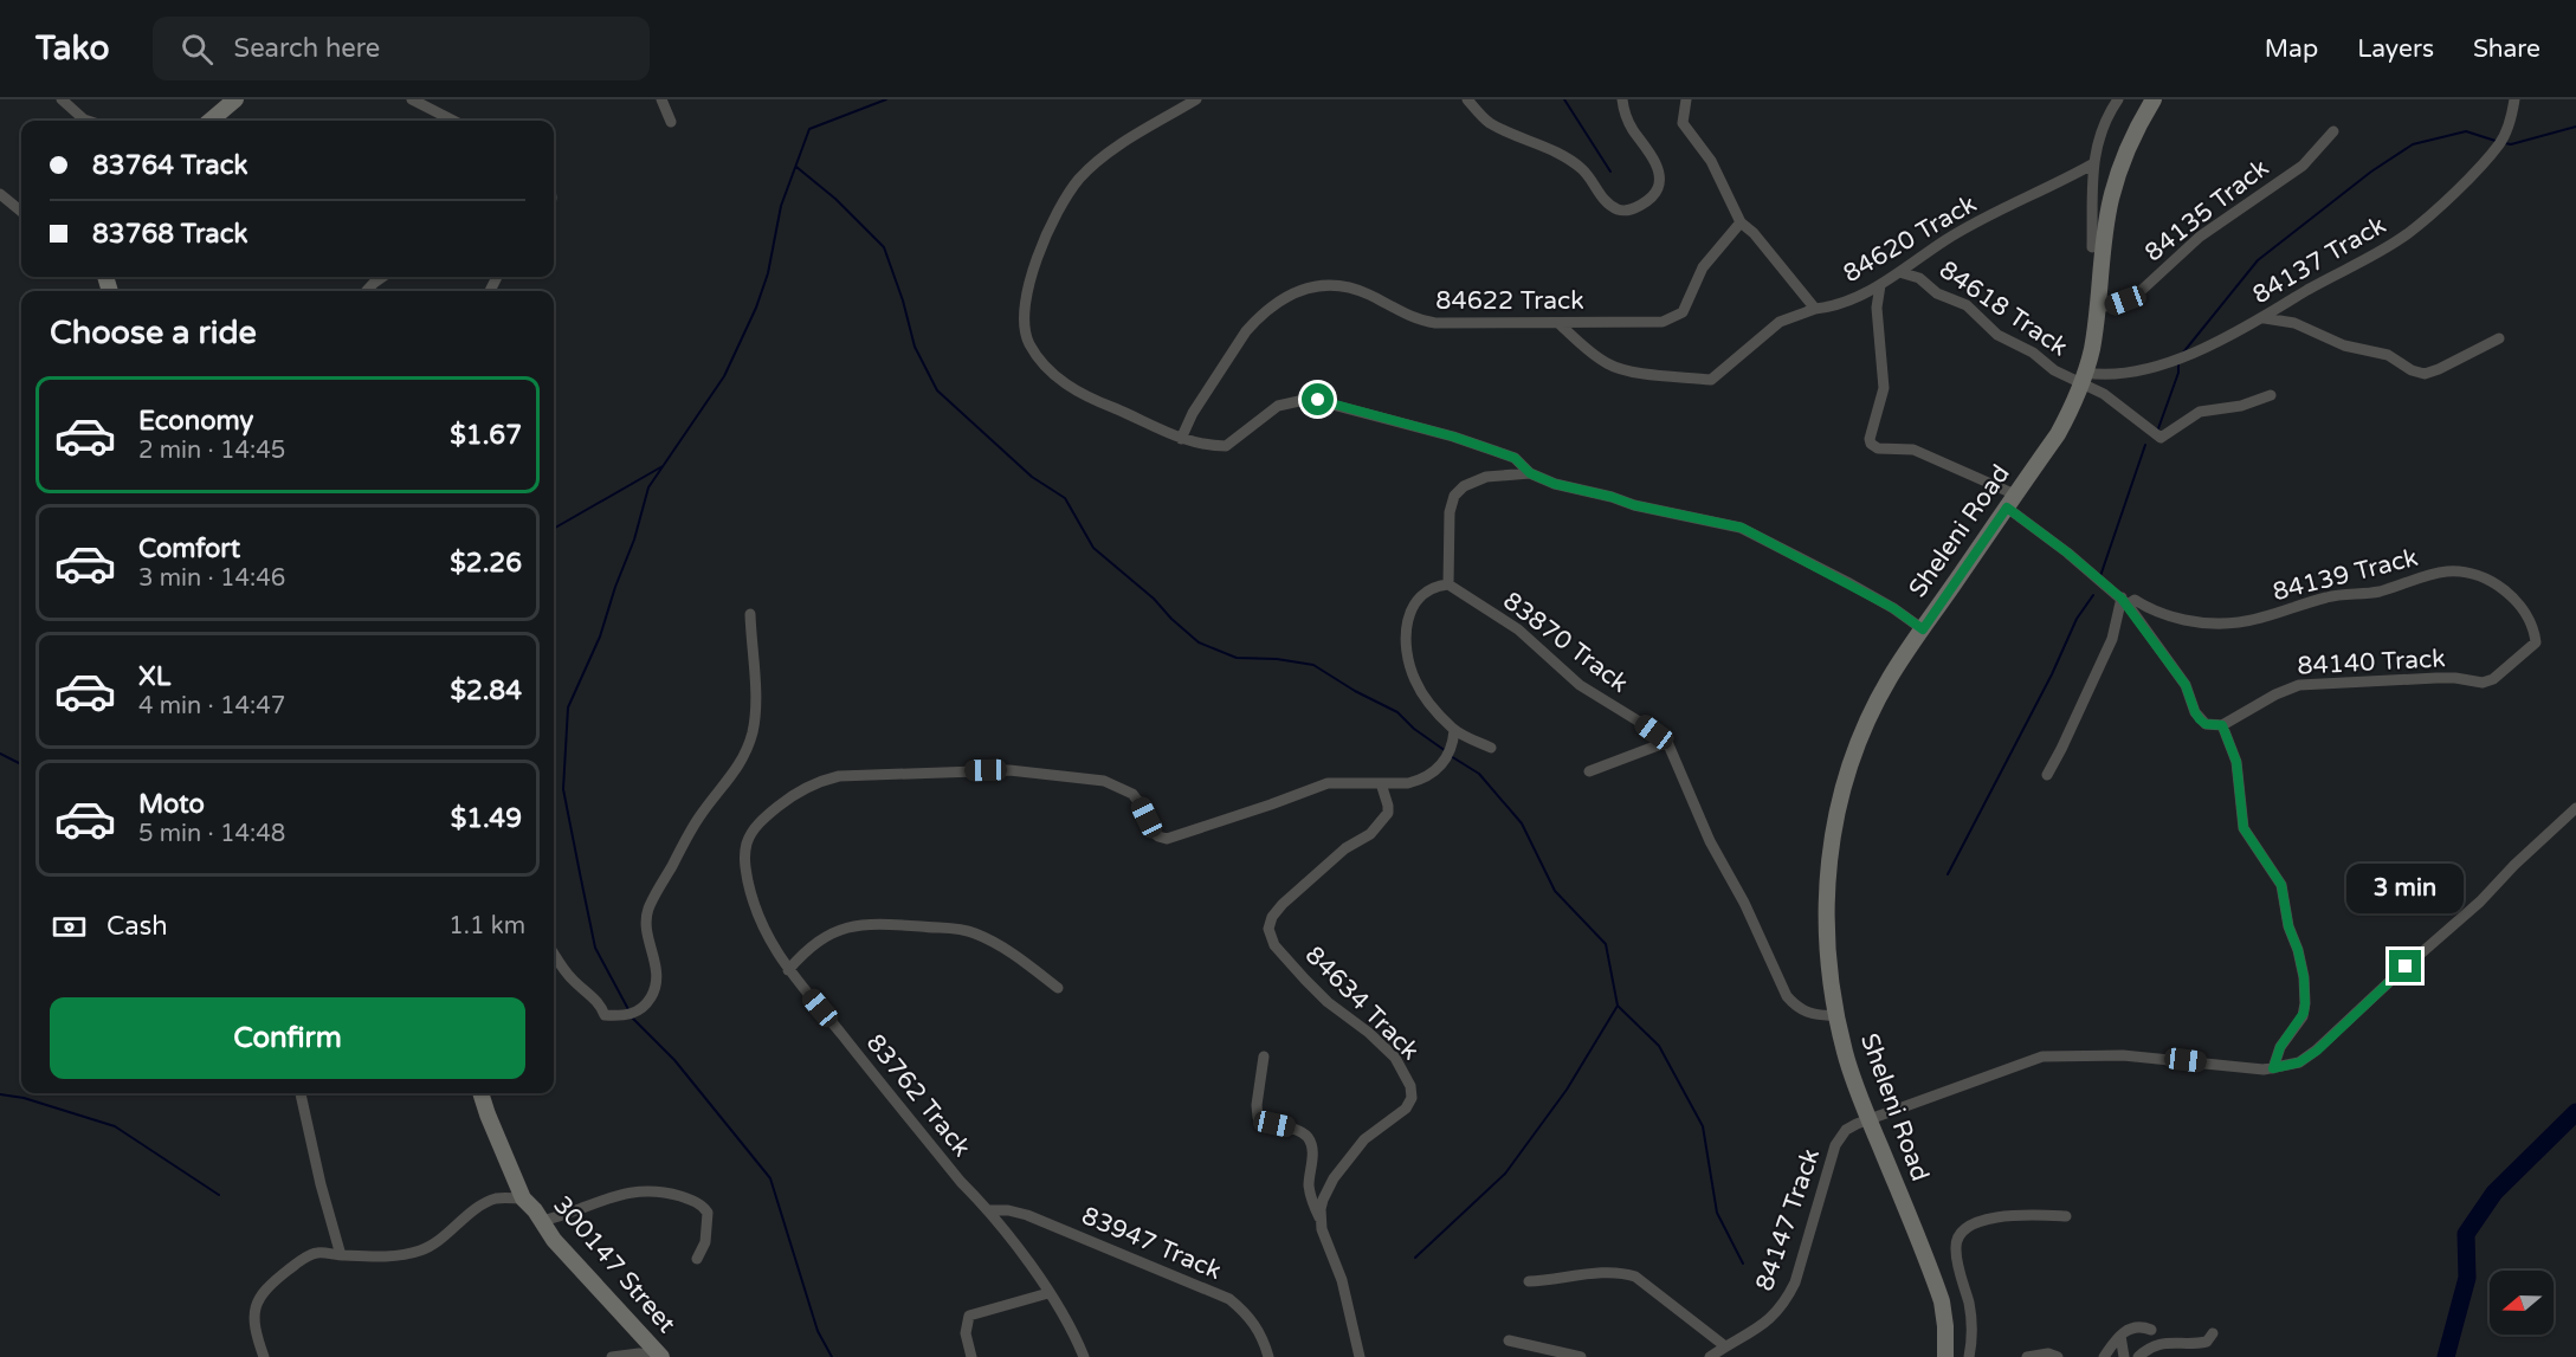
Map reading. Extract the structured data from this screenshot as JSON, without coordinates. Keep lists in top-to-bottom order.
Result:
{
  "streets": {
    "street": [
      "84135 Track",
      "84620 Track",
      "84137 Track",
      "84622 Track",
      "84618 Track",
      "Sheleni Road",
      "84139 Track",
      "83870 Track",
      "84140 Track",
      "84634 Track",
      "83762 Track",
      "84147 Track",
      "83947 Track",
      "300147 Street"
    ]
  },
  "crossings": [
    ["84135 Track", "Sheleni Road"],
    ["84620 Track", "84622 Track"],
    ["84620 Track", "84618 Track"],
    ["84137 Track", "84618 Track"],
    ["84137 Track", "Sheleni Road"],
    ["84618 Track", "Sheleni Road"],
    ["Sheleni Road", "84147 Track"],
    ["84139 Track", "84140 Track"],
    ["84634 Track", "83762 Track"],
    ["83762 Track", "83947 Track"]
  ],
  "north": "left",
  "page": {
    "header": "Tako",
    "search": "Search here",
    "nav": ["Map", "Layers", "Share"],
    "banner": ["83764 Track", "83768 Track"],
    "heading": "Choose a ride",
    "list": [
      {
        "name": "Economy",
        "note": "2 min · 14:45",
        "value": "$1.67"
      },
      {
        "name": "Comfort",
        "note": "3 min · 14:46",
        "value": "$2.26"
      },
      {
        "name": "XL",
        "note": "4 min · 14:47",
        "value": "$2.84"
      },
      {
        "name": "Moto",
        "note": "5 min · 14:48",
        "value": "$1.49"
      }
    ],
    "bubble": "3 min",
    "pay": ["Cash", "1.1 km"],
    "buttons": "Confirm"
  }
}
